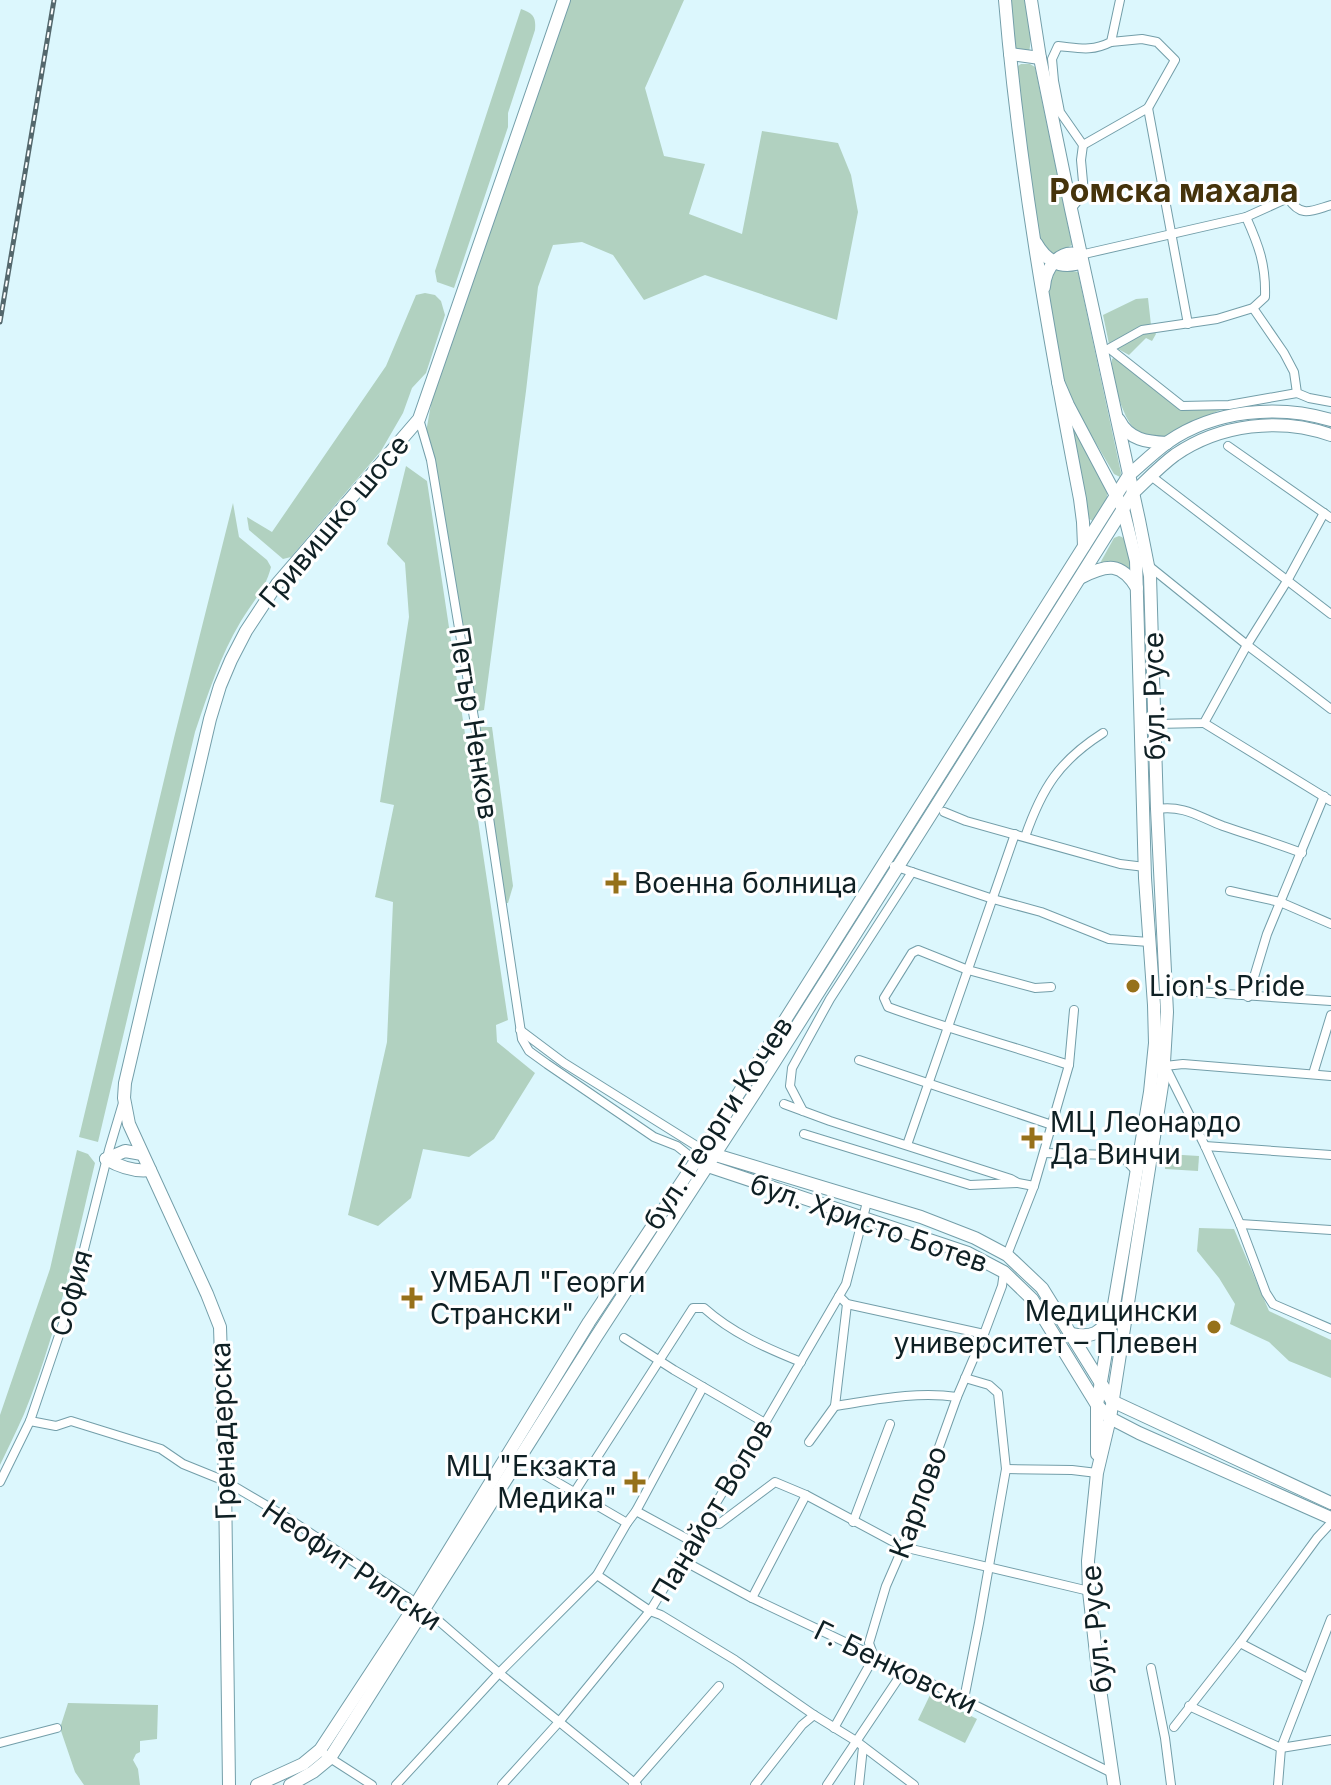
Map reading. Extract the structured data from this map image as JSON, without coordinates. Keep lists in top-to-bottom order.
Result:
{
  "streets": {
    "main road": [
      "Гривишко шосе",
      "бул. Русе",
      "бул. Георги Кочев",
      "бул. Христо Ботев",
      "Гренадерска"
    ],
    "street": [
      "Петър Ненков",
      "София",
      "Карлово",
      "Панайот Волов",
      "Неофит Рилски",
      "Г. Бенковски"
    ]
  },
  "crossings": [
    ["Гривишко шосе", "Петър Ненков"],
    ["Гривишко шосе", "София"],
    ["Гривишко шосе", "Гренадерска"],
    ["бул. Русе", "бул. Георги Кочев"],
    ["бул. Русе", "бул. Христо Ботев"],
    ["бул. Русе", "Г. Бенковски"],
    ["Петър Ненков", "бул. Георги Кочев"],
    ["Петър Ненков", "бул. Христо Ботев"],
    ["бул. Георги Кочев", "бул. Христо Ботев"],
    ["бул. Георги Кочев", "Неофит Рилски"],
    ["бул. Христо Ботев", "Карлово"],
    ["бул. Христо Ботев", "Панайот Волов"],
    ["София", "Гренадерска"],
    ["София", "Неофит Рилски"],
    ["Гренадерска", "Неофит Рилски"],
    ["Карлово", "Г. Бенковски"],
    ["Панайот Волов", "Неофит Рилски"],
    ["Панайот Волов", "Г. Бенковски"]
  ],
  "districts": ["Ромска махала"],
  "places": {
    "health": [
      "Военна болница",
      "МЦ Леонардо Да Винчи",
      "УМБАЛ \"Георги Странски\"",
      "МЦ \"Екзакта Медика\""
    ],
    "other": ["Lion's Pride", "Медицински университет – Плевен"]
  }
}
